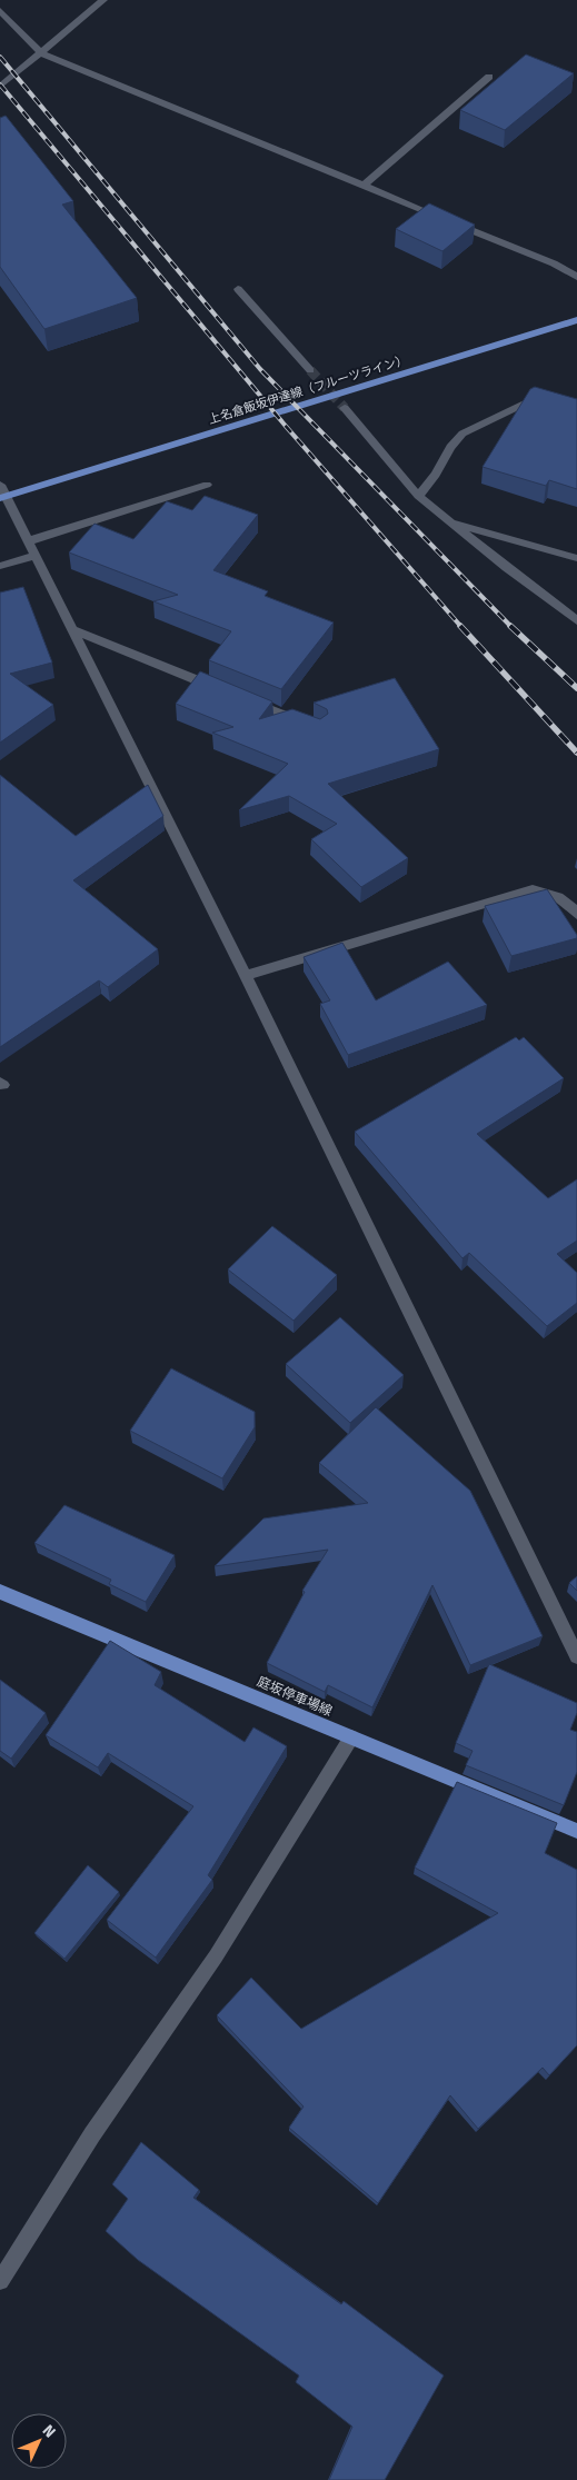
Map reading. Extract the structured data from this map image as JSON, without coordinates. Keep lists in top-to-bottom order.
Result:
{
  "streets": {
    "main road": ["上名倉飯坂伊達線（フルーツライン）", "庭坂停車場線"]
  },
  "north": "top right"
}
